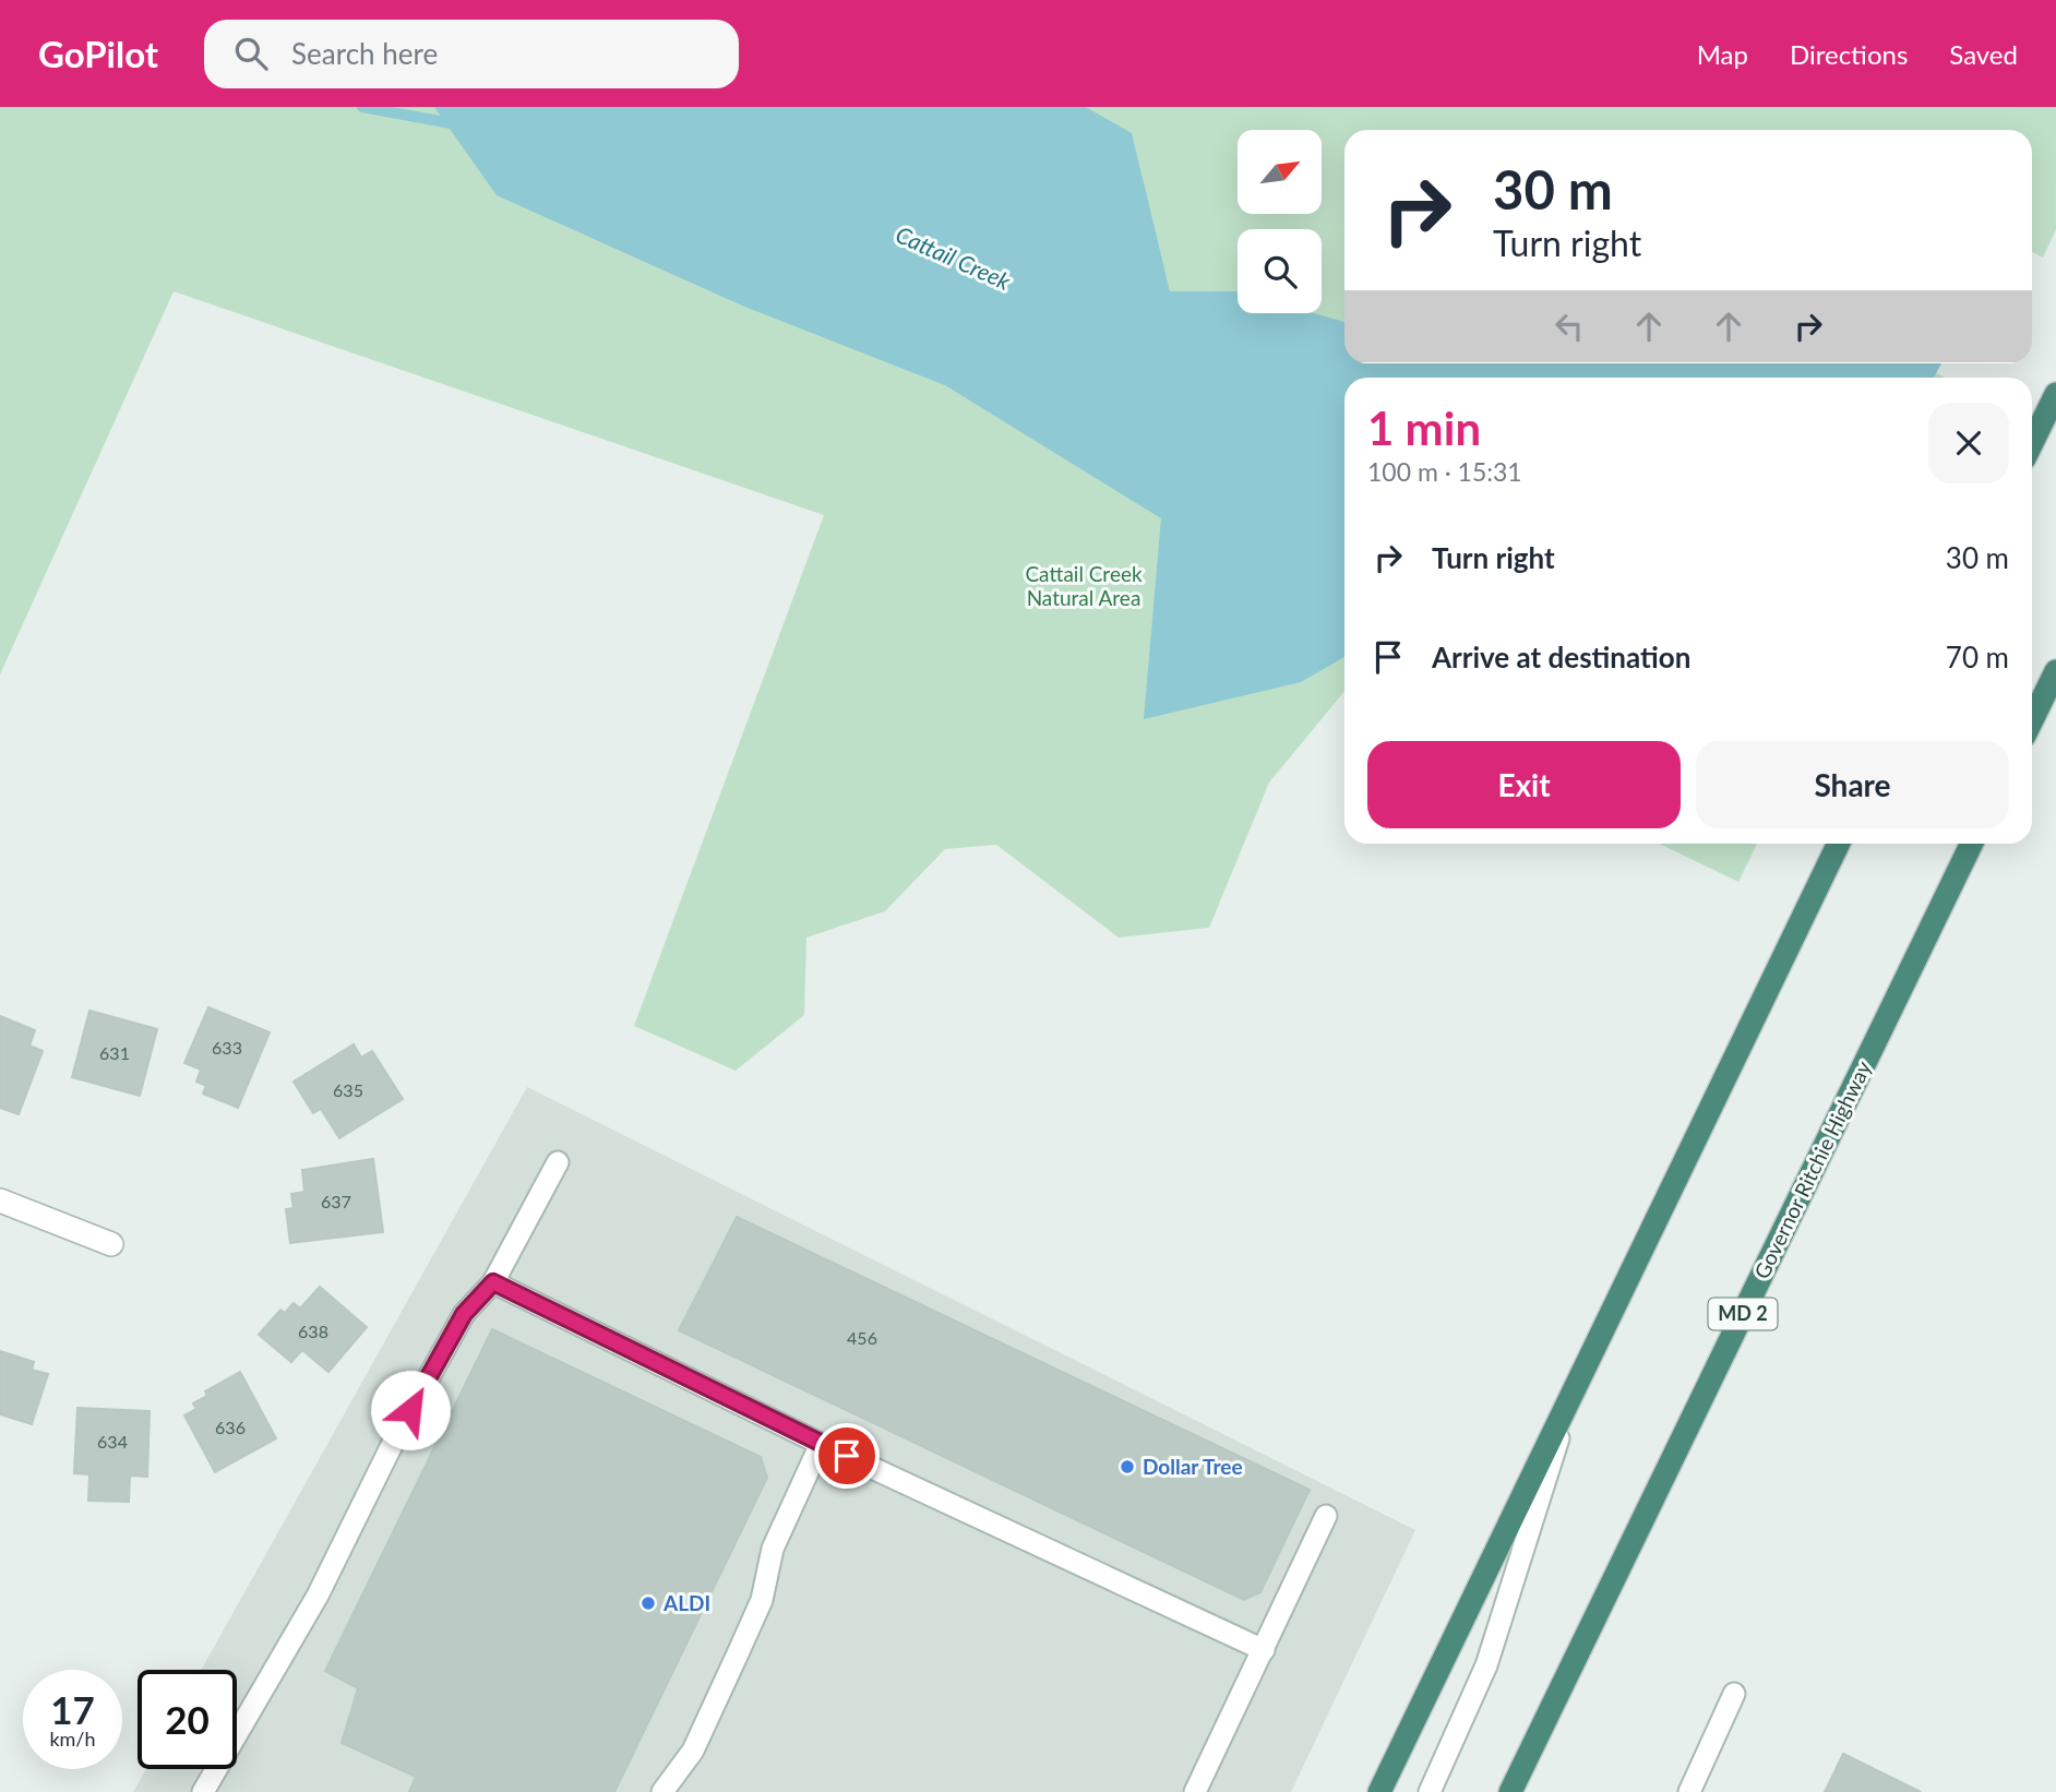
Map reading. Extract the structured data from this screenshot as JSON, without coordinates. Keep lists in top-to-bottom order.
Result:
{
  "streets": {
    "highway": ["Governor Ritchie Highway", "MD 2"]
  },
  "water": ["Cattail Creek"],
  "parks": ["Cattail Creek Natural Area"],
  "places": ["Dollar Tree", "ALDI"],
  "house_numbers": [
    "633",
    "631",
    "635",
    "637",
    "638",
    "456",
    "636",
    "634"
  ],
  "north": "top right",
  "page": {
    "header": "GoPilot",
    "search": "Search here",
    "nav": ["Map", "Directions", "Saved"],
    "turn": ["30 m", "Turn right"],
    "heading": ["1 min", "100 m · 15:31"],
    "list": [
      {
        "name": "Turn right",
        "value": "30 m"
      },
      {
        "name": "Arrive at destination",
        "value": "70 m"
      }
    ],
    "buttons": ["Exit", "Share"],
    "speed": "17 km/h",
    "limit": "20"
  }
}
